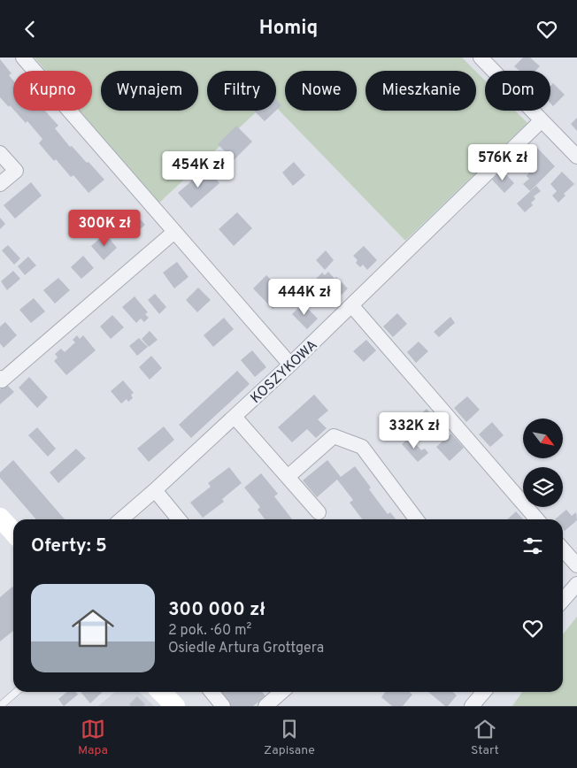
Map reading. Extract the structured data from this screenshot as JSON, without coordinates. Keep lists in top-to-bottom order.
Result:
{
  "streets": {
    "street": ["KOSZYKOWA"]
  },
  "north": "bottom right",
  "page": {
    "header": "Homiq",
    "chip": [
      "Kupno",
      "Wynajem",
      "Filtry",
      "Nowe",
      "Mieszkanie",
      "Dom"
    ],
    "price": [
      "576K zł",
      "454K zł",
      "300K zł",
      "444K zł",
      "332K zł"
    ],
    "heading": "Oferty: 5",
    "list": [
      {
        "name": "300 000 zł",
        "note": "2 pok. · 60 m² · Osiedle Artura Grottgera"
      }
    ],
    "tabs": ["Mapa", "Zapisane", "Start"]
  }
}
